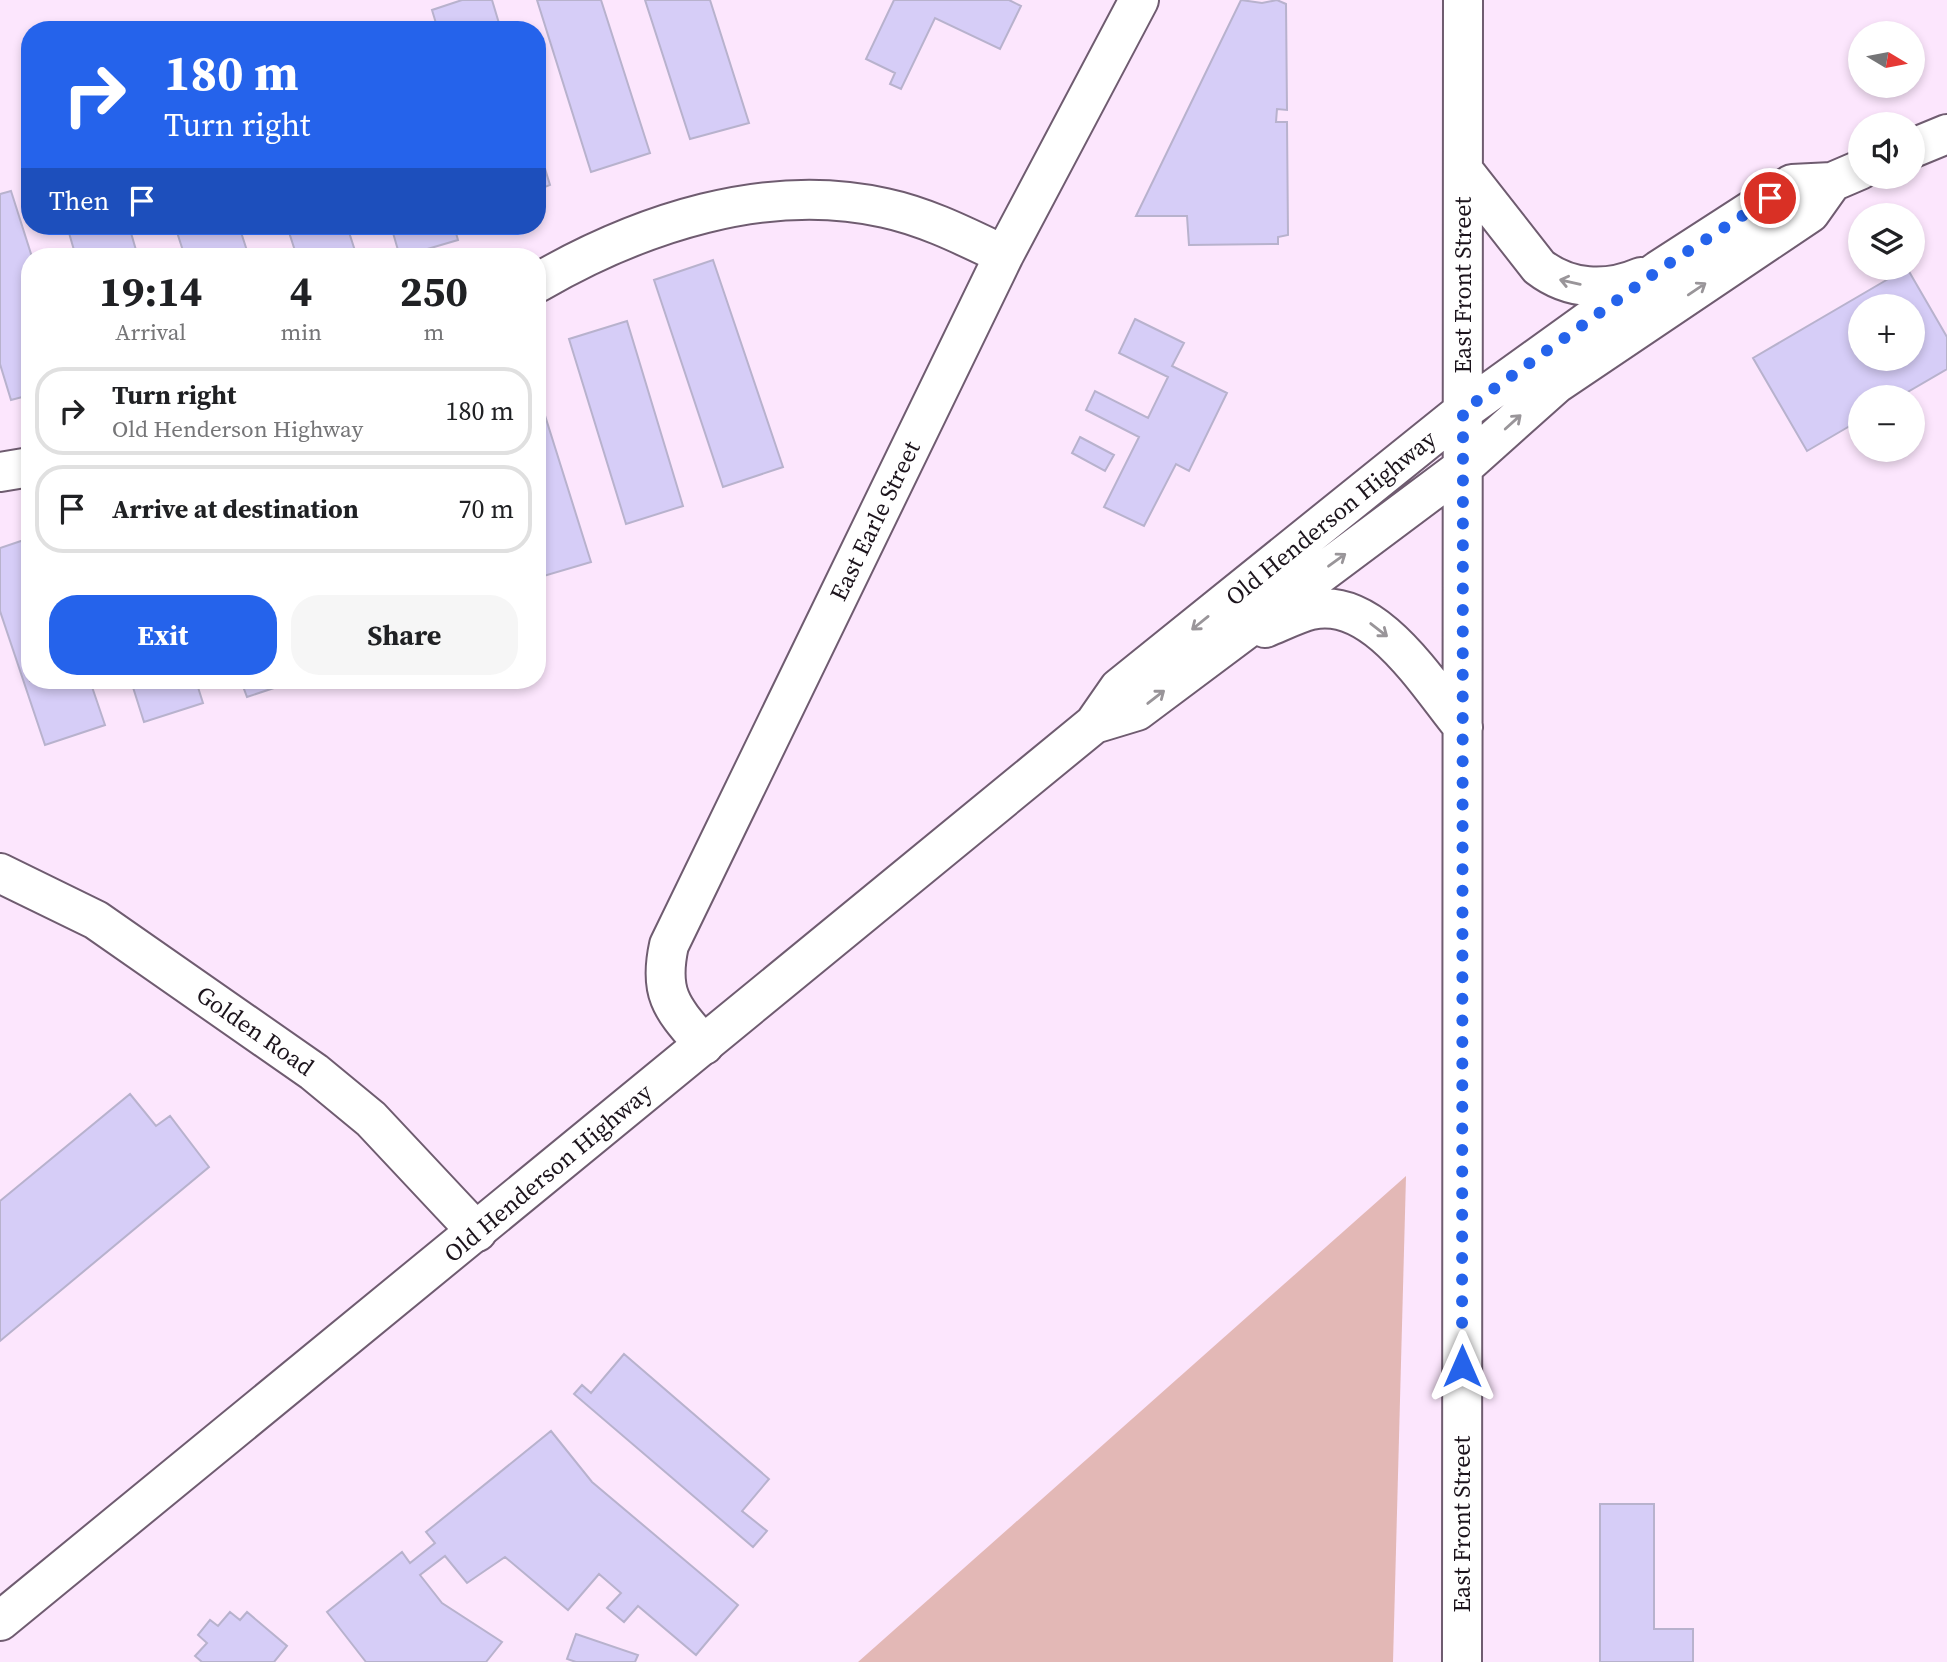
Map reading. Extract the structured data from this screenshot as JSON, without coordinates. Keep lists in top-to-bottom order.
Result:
{
  "streets": {
    "main road": [
      "East Front Street",
      "Old Henderson Highway",
      "East Earle Street",
      "Golden Road"
    ]
  },
  "crossings": [
    ["East Front Street", "Old Henderson Highway"],
    ["Old Henderson Highway", "East Earle Street"],
    ["Old Henderson Highway", "Golden Road"]
  ],
  "north": "right",
  "page": {
    "map_buttons": ["+", "−"],
    "turn": ["180 m", "Turn right"],
    "then": "Then",
    "eta": [
      "19:14",
      "Arrival",
      "4",
      "min",
      "250",
      "m"
    ],
    "list": [
      {
        "name": "Turn right",
        "note": "Old Henderson Highway",
        "value": "180 m"
      },
      {
        "name": "Arrive at destination",
        "value": "70 m"
      }
    ],
    "buttons": ["Exit", "Share"]
  }
}
